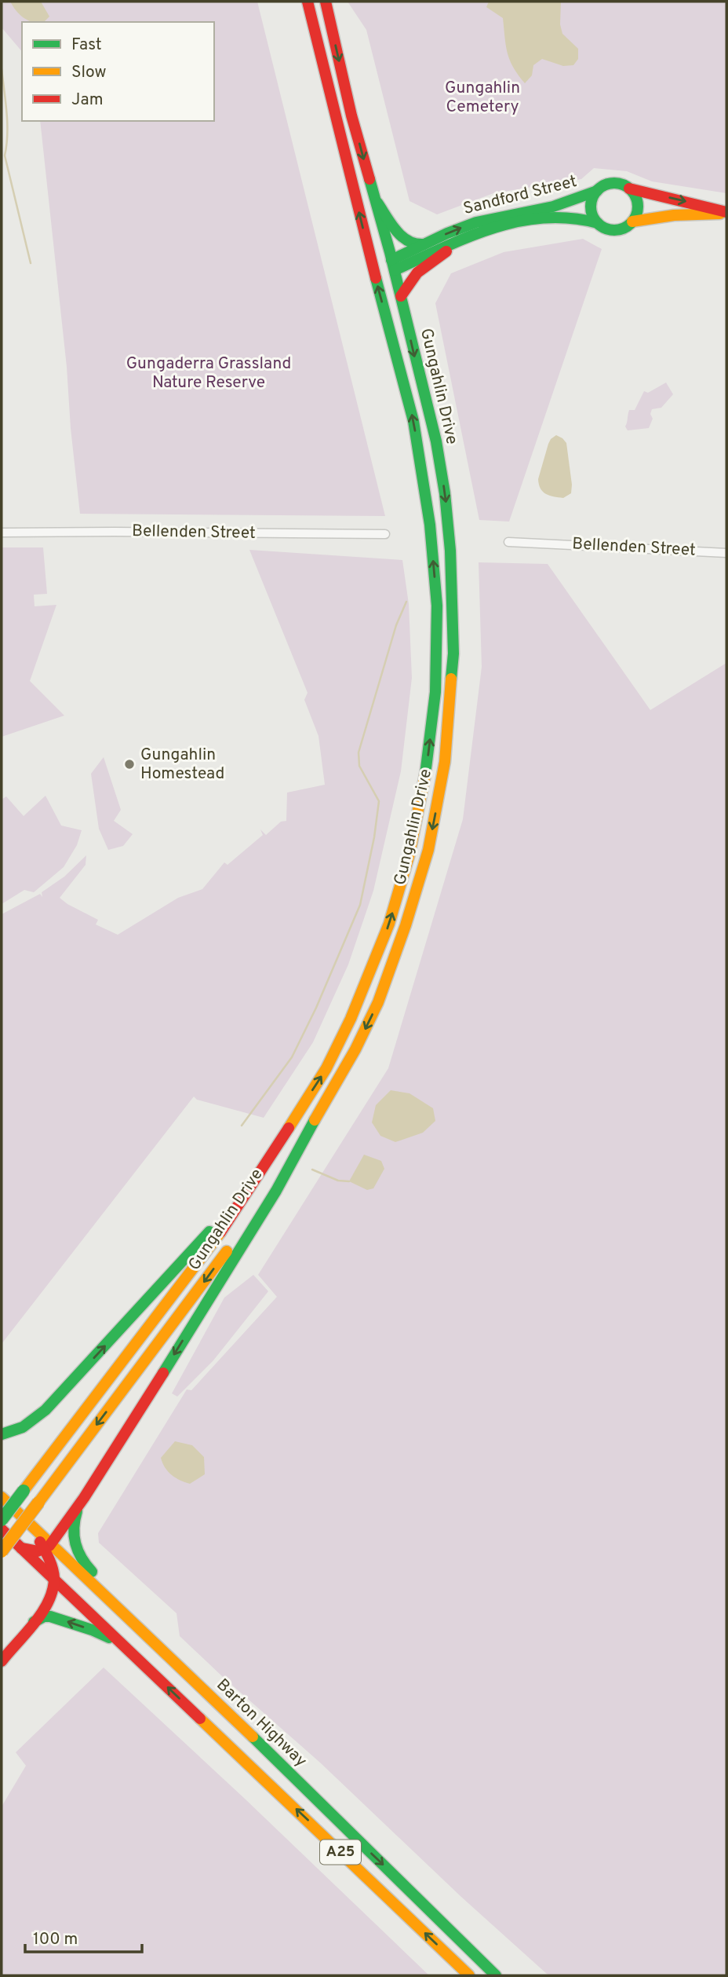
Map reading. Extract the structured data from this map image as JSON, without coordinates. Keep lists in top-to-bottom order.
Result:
{
  "streets": {
    "main road": [
      "Sandford Street",
      "Gungahlin Drive",
      "Barton Highway",
      "A25"
    ],
    "street": ["Bellenden Street"]
  },
  "crossings": [
    ["Sandford Street", "Gungahlin Drive"]
  ],
  "parks": ["Gungahlin Cemetery", "Gungaderra Grassland Nature Reserve"],
  "places": ["Gungahlin Homestead"],
  "legend": ["Fast", "Slow", "Jam"],
  "scale_bar": "100 m"
}
